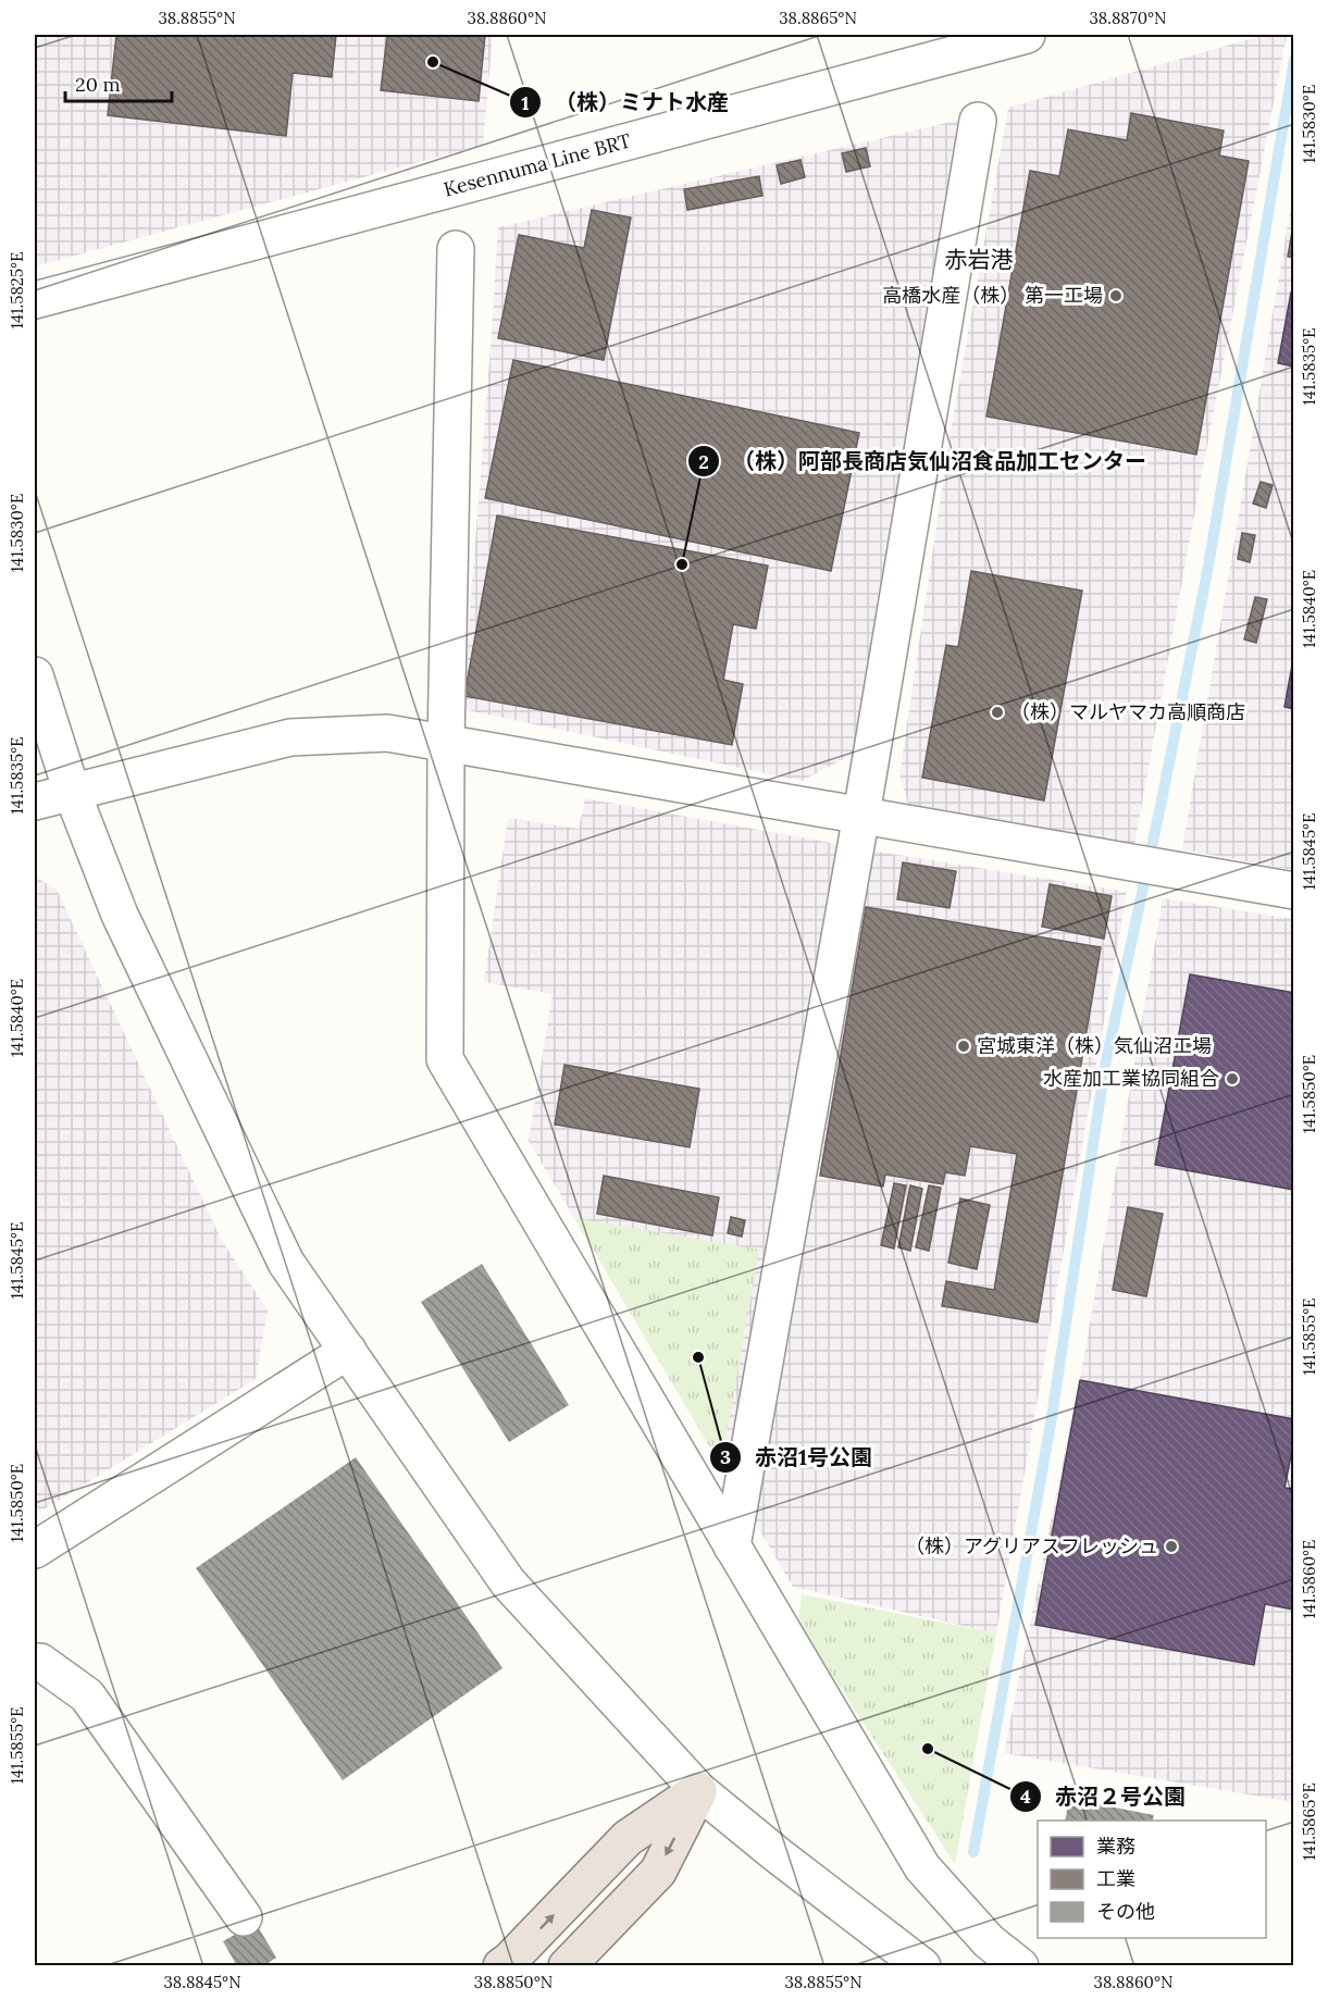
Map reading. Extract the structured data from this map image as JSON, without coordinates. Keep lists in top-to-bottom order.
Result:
{
  "streets": {
    "street": ["Kesennuma Line BRT"]
  },
  "districts": ["赤岩港"],
  "places": [
    "（株）ミナト水産",
    "高橋水産（株） 第一工場",
    "（株）阿部長商店気仙沼食品加工センター",
    "（株）マルヤマカ高順商店",
    "宮城東洋（株）気仙沼工場",
    "水産加工業協同組合",
    "赤沼1号公園",
    "（株）アグリアスフレッシュ",
    "赤沼２号公園"
  ],
  "legend": ["業務", "工業", "その他"],
  "scale_bar": "20 m",
  "coordinates": [
    "38.8855°N",
    "38.8860°N",
    "38.8865°N",
    "38.8870°N",
    "141.5830°E",
    "141.5825°E",
    "141.5835°E",
    "141.5840°E",
    "141.5845°E",
    "141.5850°E",
    "141.5855°E",
    "141.5860°E",
    "141.5865°E",
    "38.8845°N",
    "38.8850°N"
  ]
}
